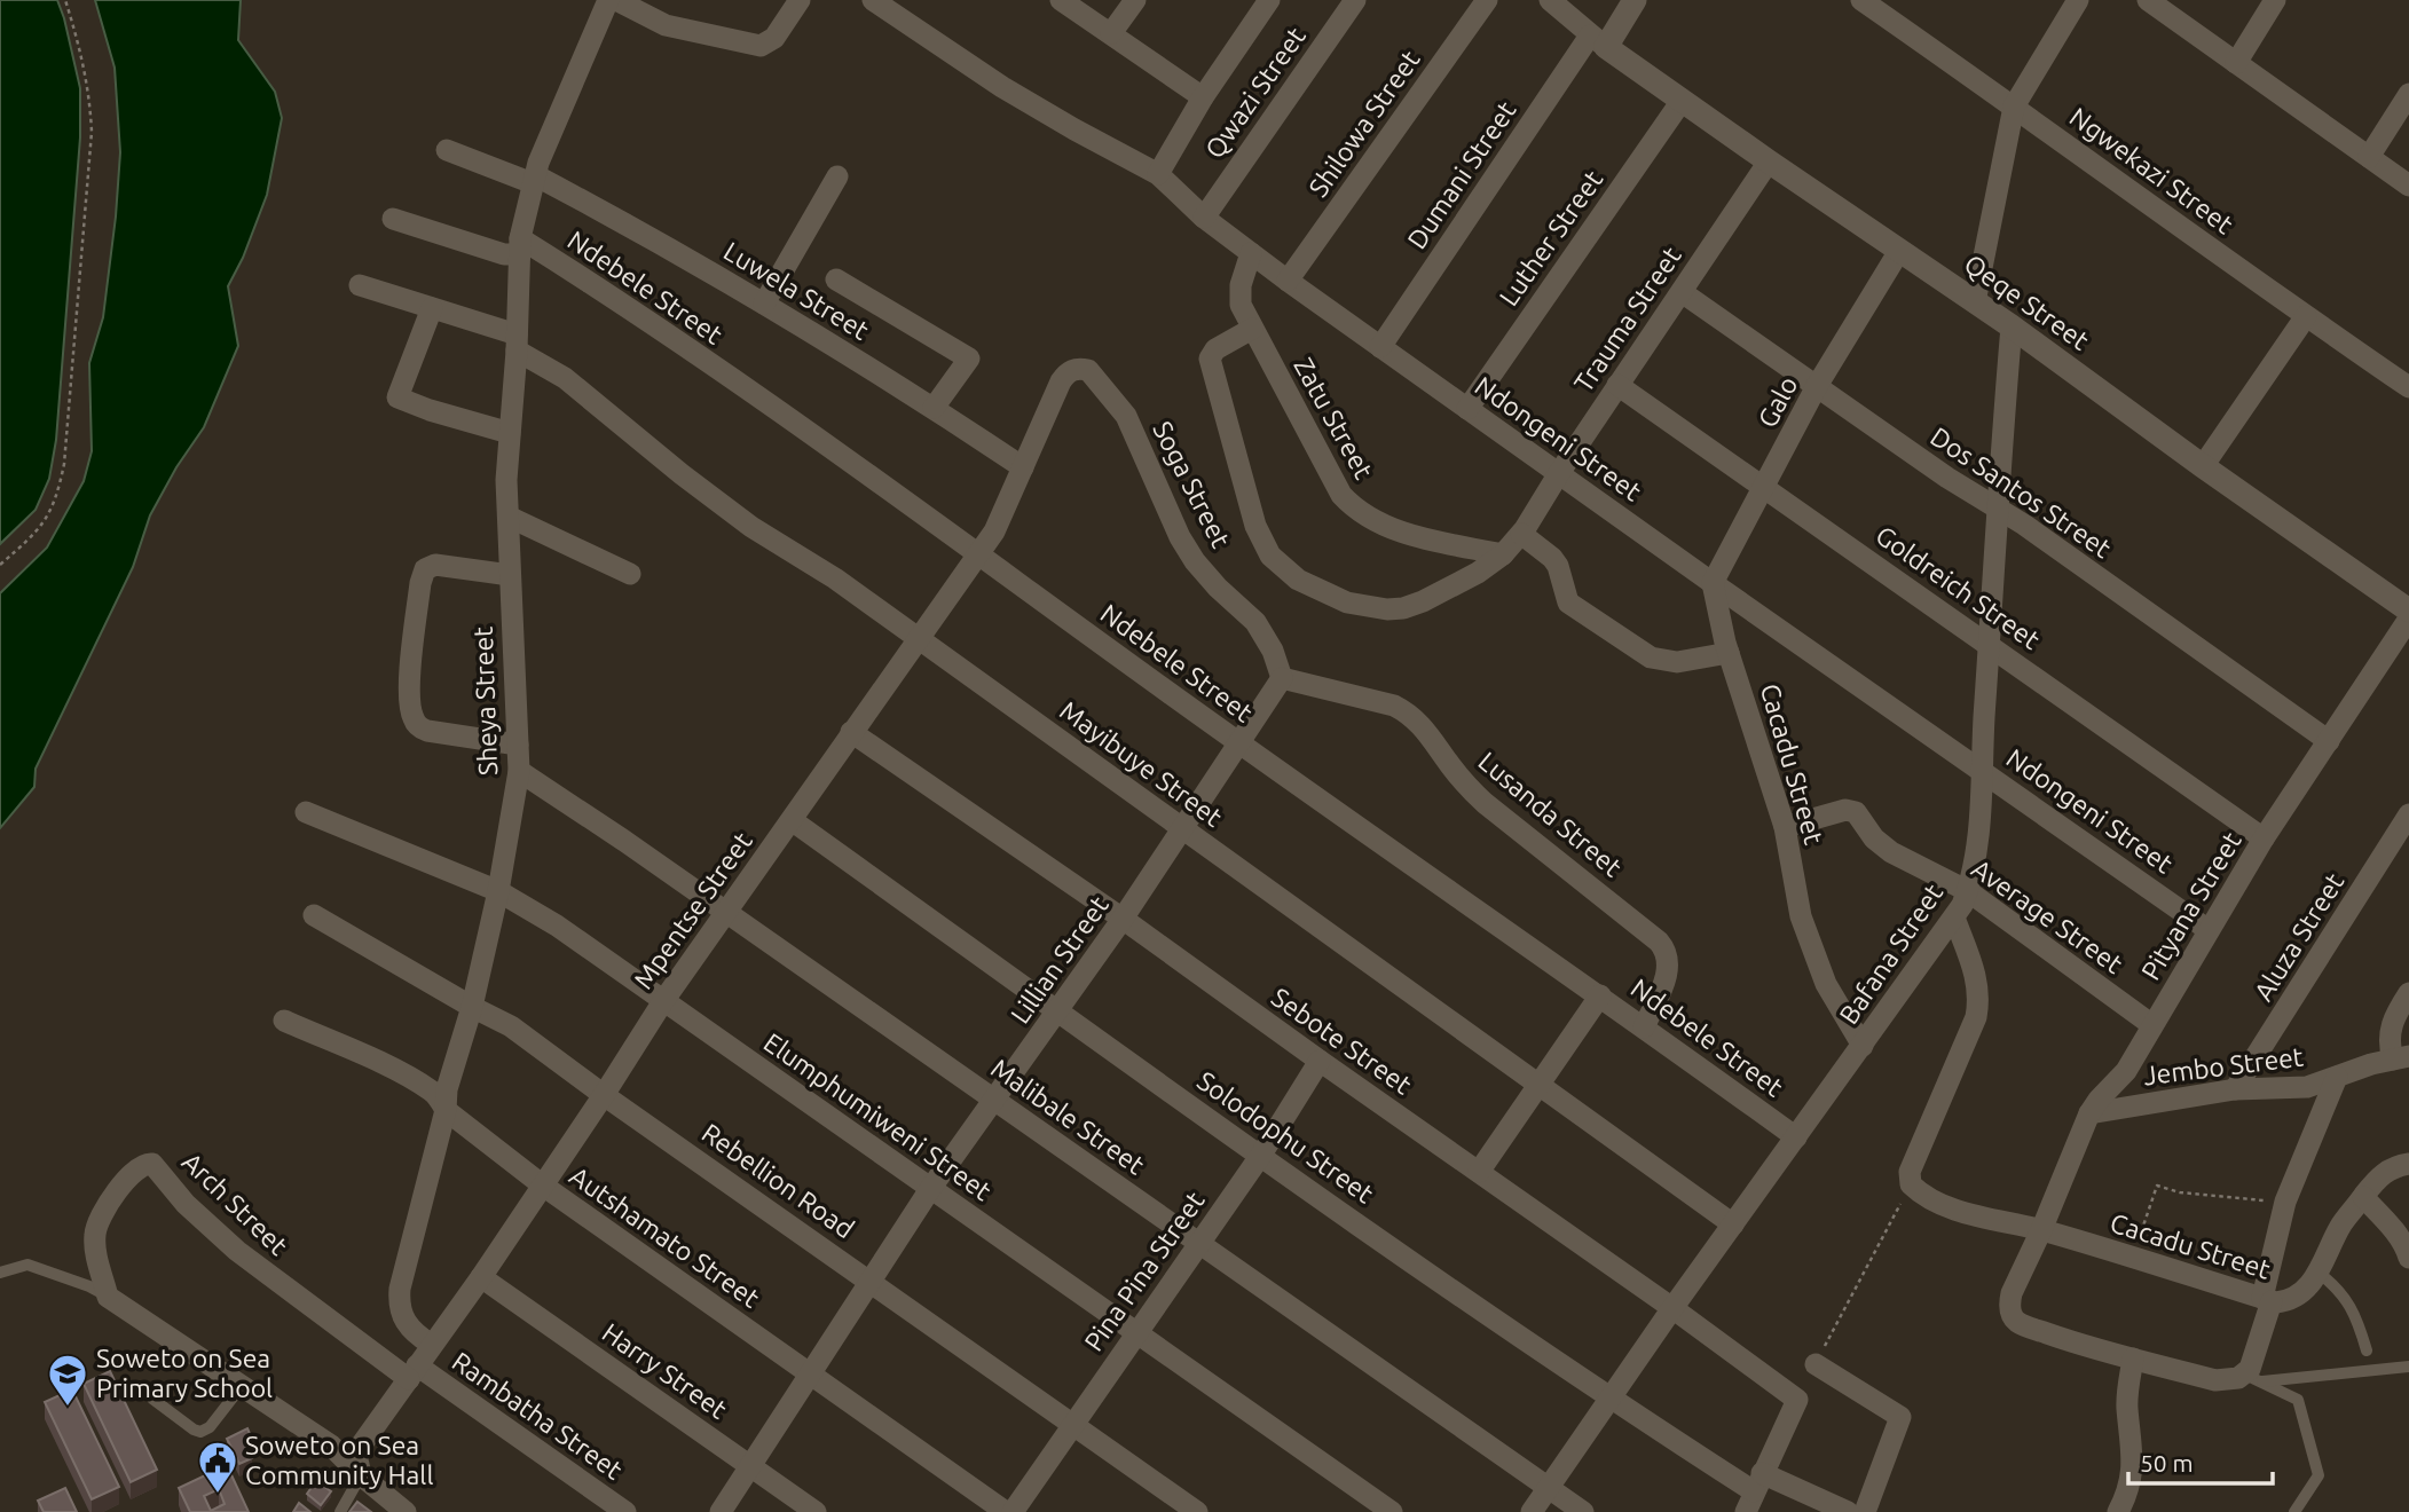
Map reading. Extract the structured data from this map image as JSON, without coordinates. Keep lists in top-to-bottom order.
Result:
{
  "streets": {
    "street": [
      "Qwazi Street",
      "Shilowa Street",
      "Ngwekazi Street",
      "Dumani Street",
      "Luther Street",
      "Ndebele Street",
      "Luwela Street",
      "Qeqe Street",
      "Trauma Street",
      "Galo",
      "Zatu Street",
      "Ndongeni Street",
      "Soga Street",
      "Dos Santos Street",
      "Goldreich Street",
      "Sheya Street",
      "Mayibuye Street",
      "Cacadu Street",
      "Lusanda Street",
      "Pityana Street",
      "Mpentse Street",
      "Average Street",
      "Aluza Street",
      "Bafana Street",
      "Lillian Street",
      "Sebote Street",
      "Jembo Street",
      "Elumphumiweni Street",
      "Malibale Street",
      "Solodophu Street",
      "Rebellion Road",
      "Arch Street",
      "Autshamato Street",
      "Pina Pina Street",
      "Harry Street",
      "Rambatha Street"
    ]
  },
  "crossings": [
    ["Qwazi Street", "Ndongeni Street"],
    ["Shilowa Street", "Ndongeni Street"],
    ["Dumani Street", "Qeqe Street"],
    ["Dumani Street", "Ndongeni Street"],
    ["Luther Street", "Qeqe Street"],
    ["Luther Street", "Ndongeni Street"],
    ["Ndebele Street", "Sheya Street"],
    ["Ndebele Street", "Lusanda Street"],
    ["Ndebele Street", "Mpentse Street"],
    ["Ndebele Street", "Bafana Street"],
    ["Ndebele Street", "Lillian Street"],
    ["Luwela Street", "Sheya Street"],
    ["Luwela Street", "Mpentse Street"],
    ["Qeqe Street", "Trauma Street"],
    ["Qeqe Street", "Galo"],
    ["Qeqe Street", "Bafana Street"],
    ["Trauma Street", "Zatu Street"],
    ["Trauma Street", "Ndongeni Street"],
    ["Trauma Street", "Dos Santos Street"],
    ["Trauma Street", "Goldreich Street"],
    ["Galo", "Ndongeni Street"],
    ["Galo", "Dos Santos Street"],
    ["Galo", "Goldreich Street"],
    ["Galo", "Cacadu Street"],
    ["Zatu Street", "Ndongeni Street"],
    ["Ndongeni Street", "Cacadu Street"],
    ["Ndongeni Street", "Pityana Street"],
    ["Ndongeni Street", "Bafana Street"],
    ["Soga Street", "Lusanda Street"],
    ["Soga Street", "Mpentse Street"],
    ["Soga Street", "Lillian Street"],
    ["Dos Santos Street", "Pityana Street"],
    ["Dos Santos Street", "Bafana Street"],
    ["Goldreich Street", "Pityana Street"],
    ["Goldreich Street", "Bafana Street"],
    ["Sheya Street", "Mayibuye Street"],
    ["Sheya Street", "Mpentse Street"],
    ["Sheya Street", "Elumphumiweni Street"],
    ["Sheya Street", "Malibale Street"],
    ["Sheya Street", "Rebellion Road"],
    ["Sheya Street", "Autshamato Street"],
    ["Mayibuye Street", "Mpentse Street"],
    ["Mayibuye Street", "Bafana Street"],
    ["Mayibuye Street", "Lillian Street"],
    ["Cacadu Street", "Pityana Street"],
    ["Cacadu Street", "Average Street"],
    ["Cacadu Street", "Bafana Street"],
    ["Lusanda Street", "Lillian Street"],
    ["Pityana Street", "Average Street"],
    ["Pityana Street", "Jembo Street"],
    ["Mpentse Street", "Sebote Street"],
    ["Mpentse Street", "Elumphumiweni Street"],
    ["Mpentse Street", "Malibale Street"],
    ["Mpentse Street", "Solodophu Street"],
    ["Mpentse Street", "Rebellion Road"],
    ["Mpentse Street", "Arch Street"],
    ["Mpentse Street", "Autshamato Street"],
    ["Mpentse Street", "Harry Street"],
    ["Mpentse Street", "Rambatha Street"],
    ["Average Street", "Bafana Street"],
    ["Aluza Street", "Jembo Street"],
    ["Bafana Street", "Sebote Street"],
    ["Bafana Street", "Malibale Street"],
    ["Bafana Street", "Solodophu Street"],
    ["Lillian Street", "Sebote Street"],
    ["Lillian Street", "Elumphumiweni Street"],
    ["Lillian Street", "Malibale Street"],
    ["Lillian Street", "Solodophu Street"],
    ["Lillian Street", "Rebellion Road"],
    ["Lillian Street", "Autshamato Street"],
    ["Lillian Street", "Harry Street"],
    ["Sebote Street", "Solodophu Street"],
    ["Sebote Street", "Pina Pina Street"],
    ["Elumphumiweni Street", "Pina Pina Street"],
    ["Malibale Street", "Pina Pina Street"],
    ["Solodophu Street", "Pina Pina Street"],
    ["Rebellion Road", "Pina Pina Street"],
    ["Arch Street", "Rambatha Street"]
  ],
  "places": {
    "school or university": ["Soweto on Sea Primary School"],
    "public building": ["Soweto on Sea Community Hall"]
  },
  "scale_bar": "50 m"
}
